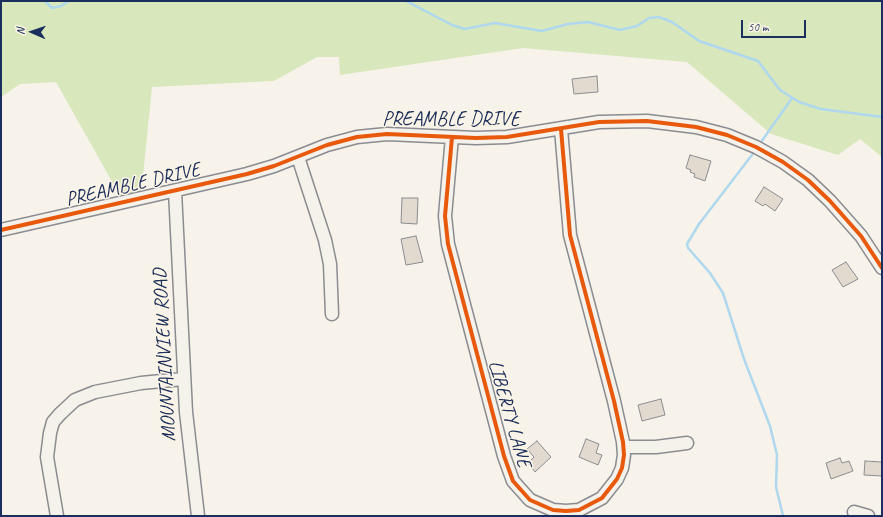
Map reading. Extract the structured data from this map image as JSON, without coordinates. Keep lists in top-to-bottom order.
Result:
{
  "streets": {
    "street": ["PREAMBLE DRIVE", "MOUNTAINVIEW ROAD", "LIBERTY LANE"]
  },
  "crossings": [
    ["PREAMBLE DRIVE", "MOUNTAINVIEW ROAD"],
    ["PREAMBLE DRIVE", "LIBERTY LANE"]
  ],
  "scale_bar": "50 m",
  "north": "left"
}
